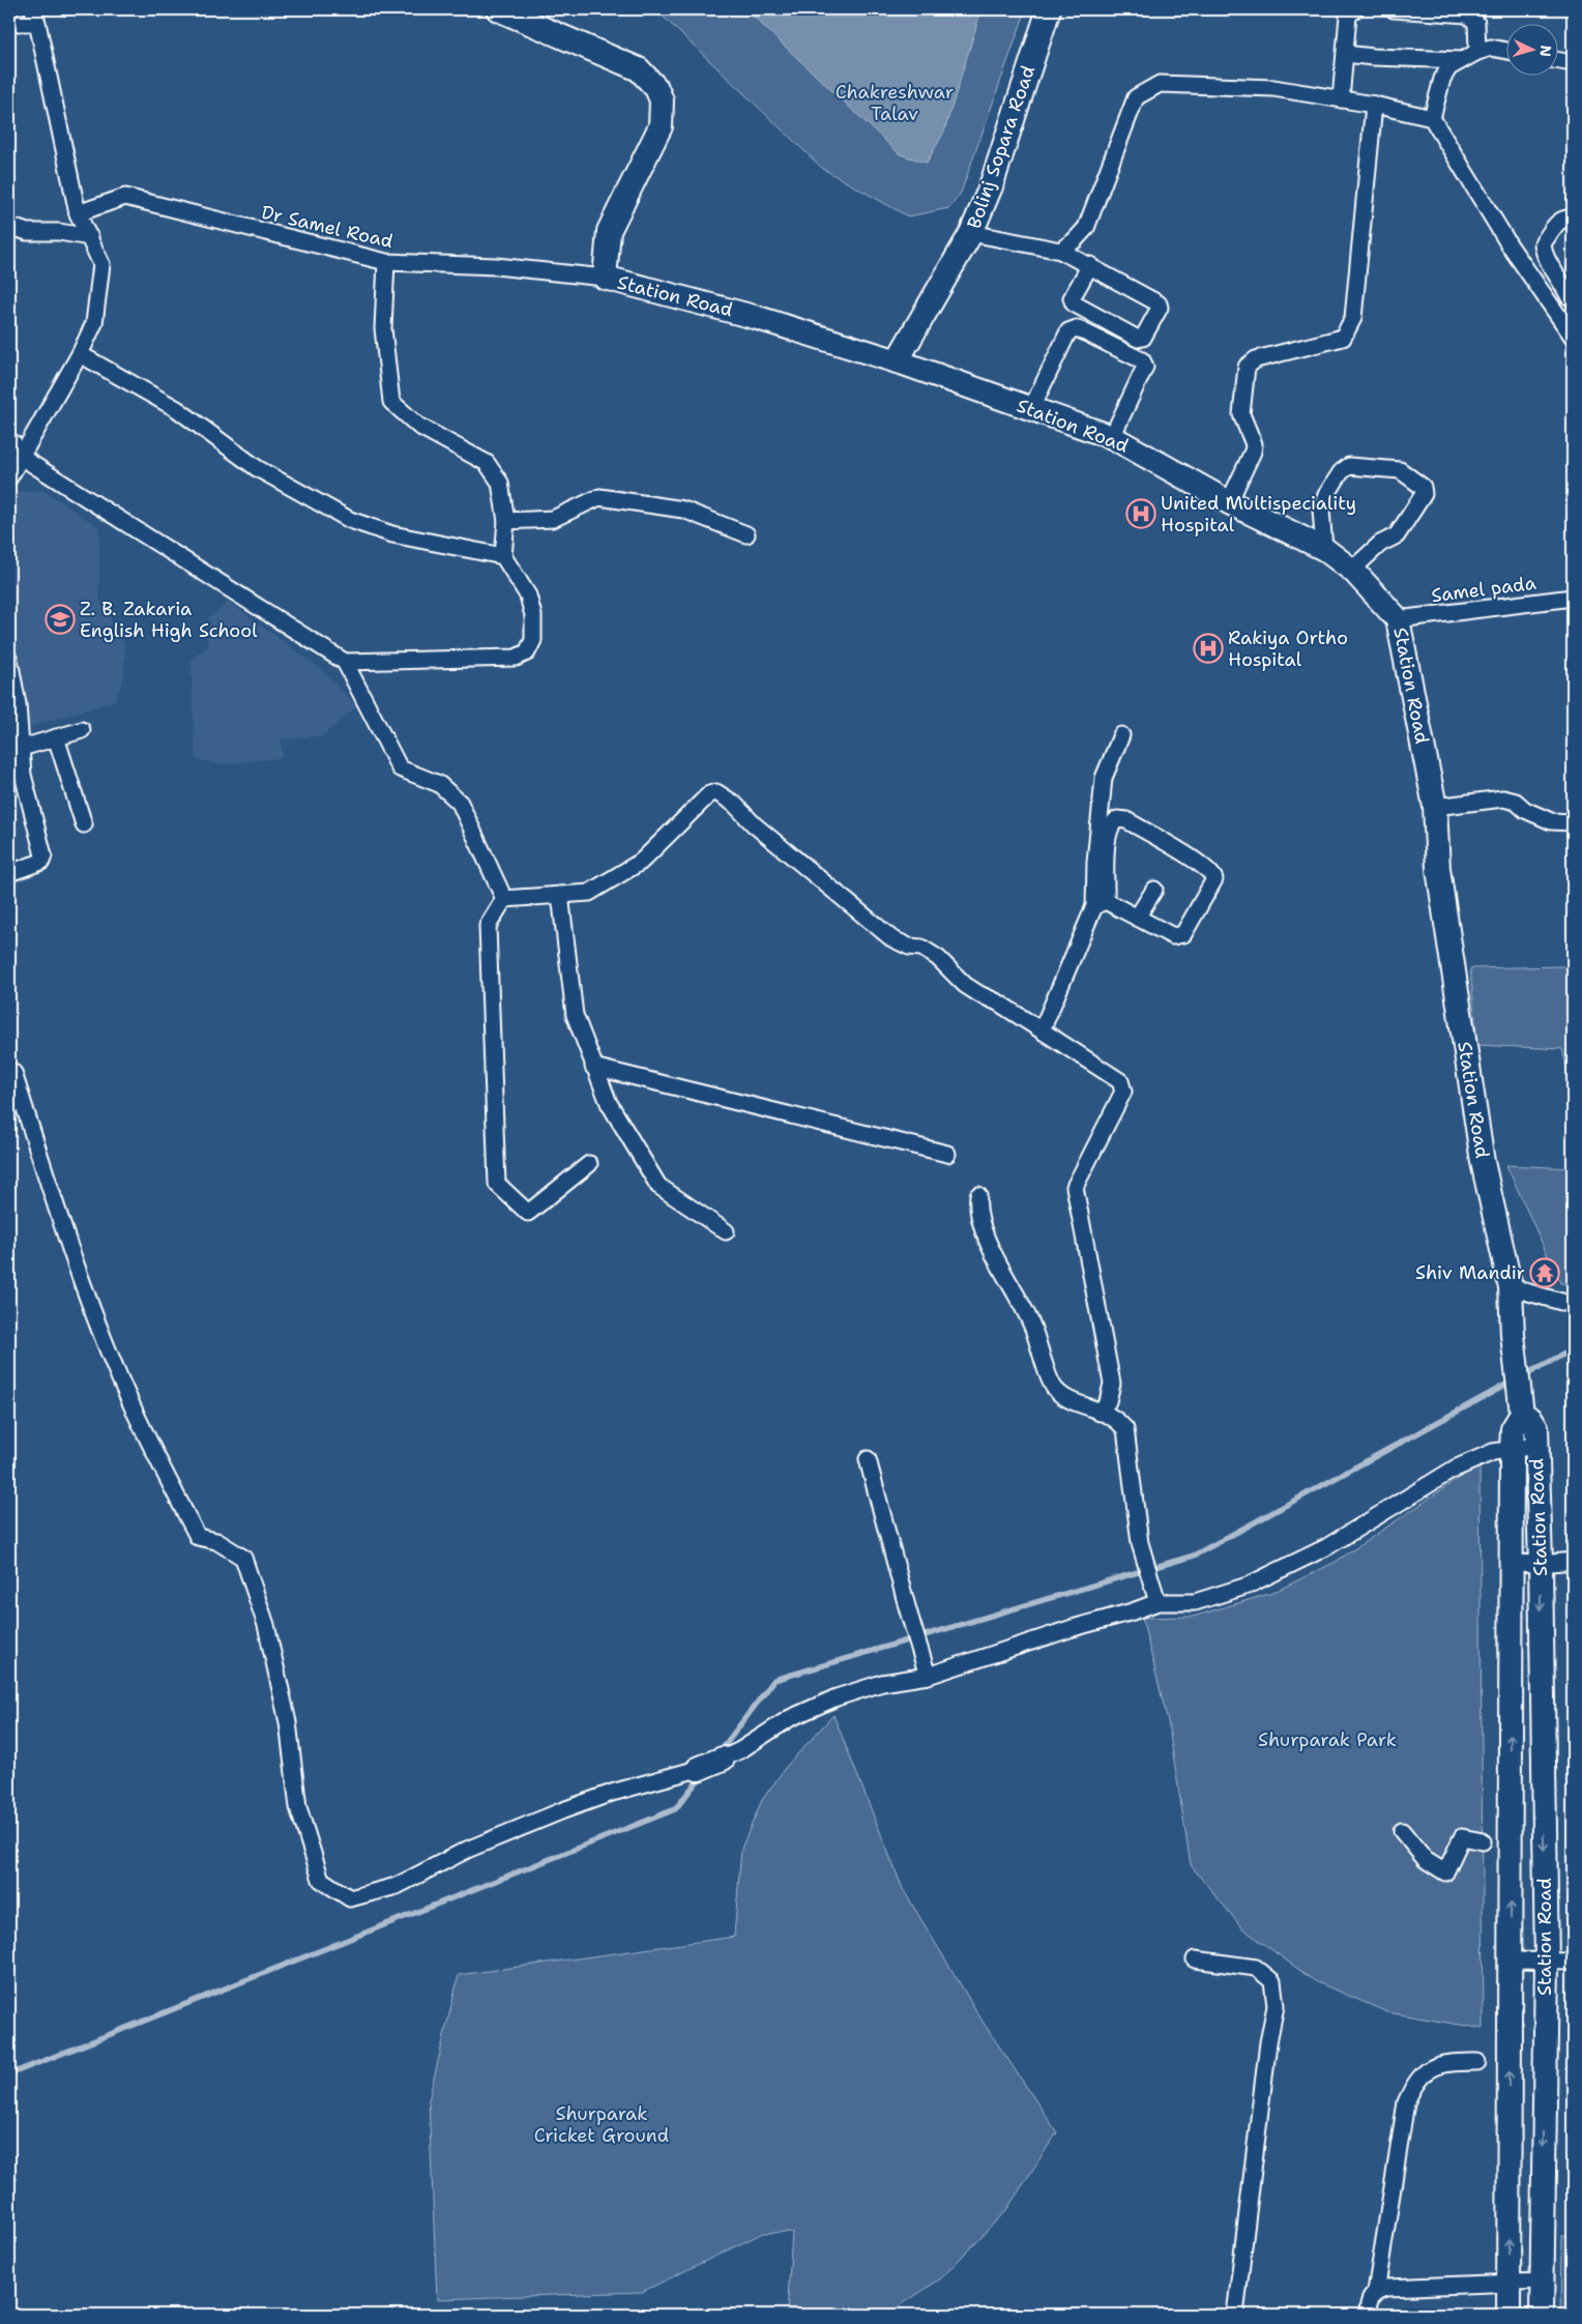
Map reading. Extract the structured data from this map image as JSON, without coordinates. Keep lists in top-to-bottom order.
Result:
{
  "streets": {
    "main road": ["Bolinj Sopara Road", "Station Road"],
    "street": ["Dr Samel Road", "Samel pada"]
  },
  "crossings": [
    ["Bolinj Sopara Road", "Station Road"],
    ["Dr Samel Road", "Station Road"],
    ["Station Road", "Samel pada"]
  ],
  "parks": ["Chakreshwar Talav", "Shurparak Park", "Shurparak Cricket Ground"],
  "places": {
    "hospital": ["United Multispeciality Hospital", "Rakiya Ortho Hospital"],
    "school or university": ["Z. B. Zakaria English High School"],
    "temple": ["Shiv Mandir"]
  },
  "north": "right"
}
